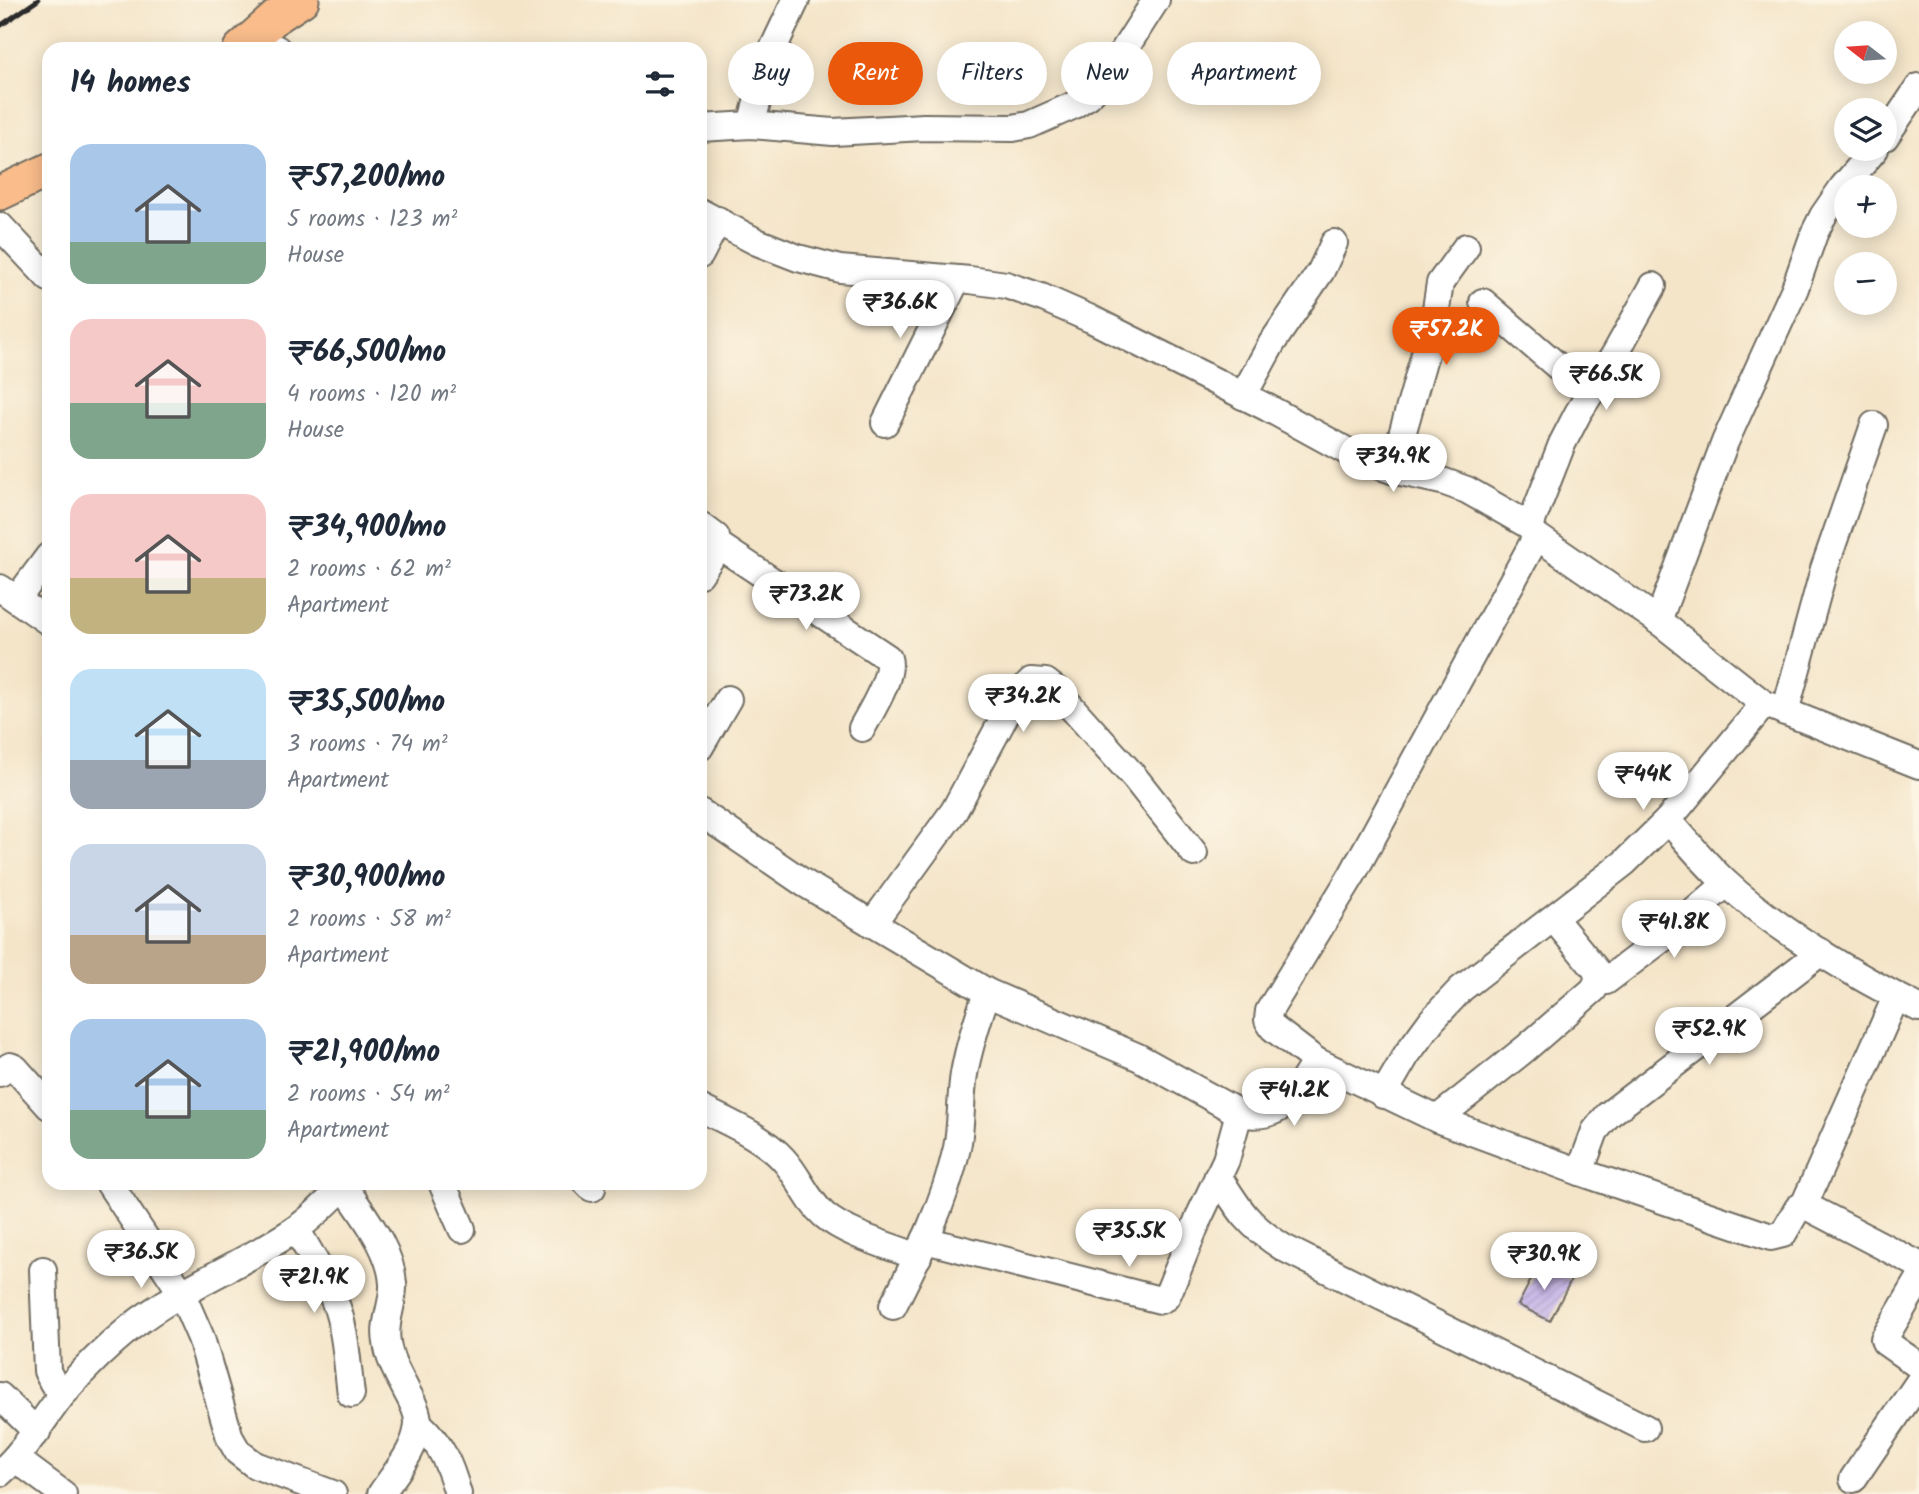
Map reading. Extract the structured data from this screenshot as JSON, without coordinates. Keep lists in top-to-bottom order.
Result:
{
  "north": "left",
  "page": {
    "map_buttons": ["+", "−"],
    "chip": [
      "Buy",
      "Rent",
      "Filters",
      "New",
      "Apartment"
    ],
    "heading": "14 homes",
    "list": [
      {
        "name": "₹57,200/mo",
        "note": "5 rooms · 123 m² · House"
      },
      {
        "name": "₹66,500/mo",
        "note": "4 rooms · 120 m² · House"
      },
      {
        "name": "₹34,900/mo",
        "note": "2 rooms · 62 m² · Apartment"
      },
      {
        "name": "₹35,500/mo",
        "note": "3 rooms · 74 m² · Apartment"
      },
      {
        "name": "₹30,900/mo",
        "note": "2 rooms · 58 m² · Apartment"
      },
      {
        "name": "₹21,900/mo",
        "note": "2 rooms · 54 m² · Apartment"
      }
    ],
    "price": [
      "₹36.6K",
      "₹57.2K",
      "₹66.5K",
      "₹34.9K",
      "₹73.2K",
      "₹34.2K",
      "₹44K",
      "₹41.8K",
      "₹52.9K",
      "₹41.2K",
      "₹35.5K",
      "₹36.5K",
      "₹30.9K",
      "₹21.9K"
    ]
  }
}
